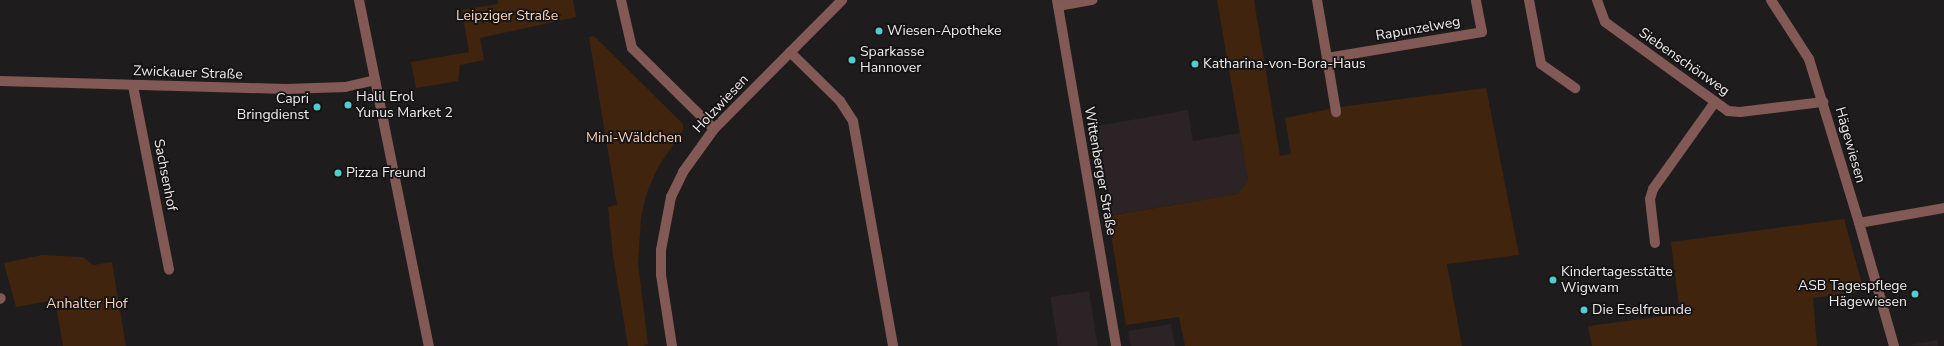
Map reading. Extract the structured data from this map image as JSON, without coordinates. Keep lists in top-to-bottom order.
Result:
{
  "streets": {
    "street": [
      "Rapunzelweg",
      "Siebenschönweg",
      "Zwickauer Straße",
      "Holzwiesen",
      "Hägewiesen",
      "Wittenberger Straße",
      "Sachsenhof"
    ]
  },
  "crossings": [
    ["Siebenschönweg", "Hägewiesen"],
    ["Zwickauer Straße", "Sachsenhof"]
  ],
  "parks": ["Leipziger Straße", "Mini-Wäldchen", "Anhalter Hof"],
  "places": [
    "Wiesen-Apotheke",
    "Sparkasse Hannover",
    "Katharina-von-Bora-Haus",
    "Halil Erol Yunus Market 2",
    "Capri Bringdienst",
    "Pizza Freund",
    "Kindertagesstätte Wigwam",
    "ASB Tagespflege Hägewiesen",
    "Die Eselfreunde"
  ]
}
